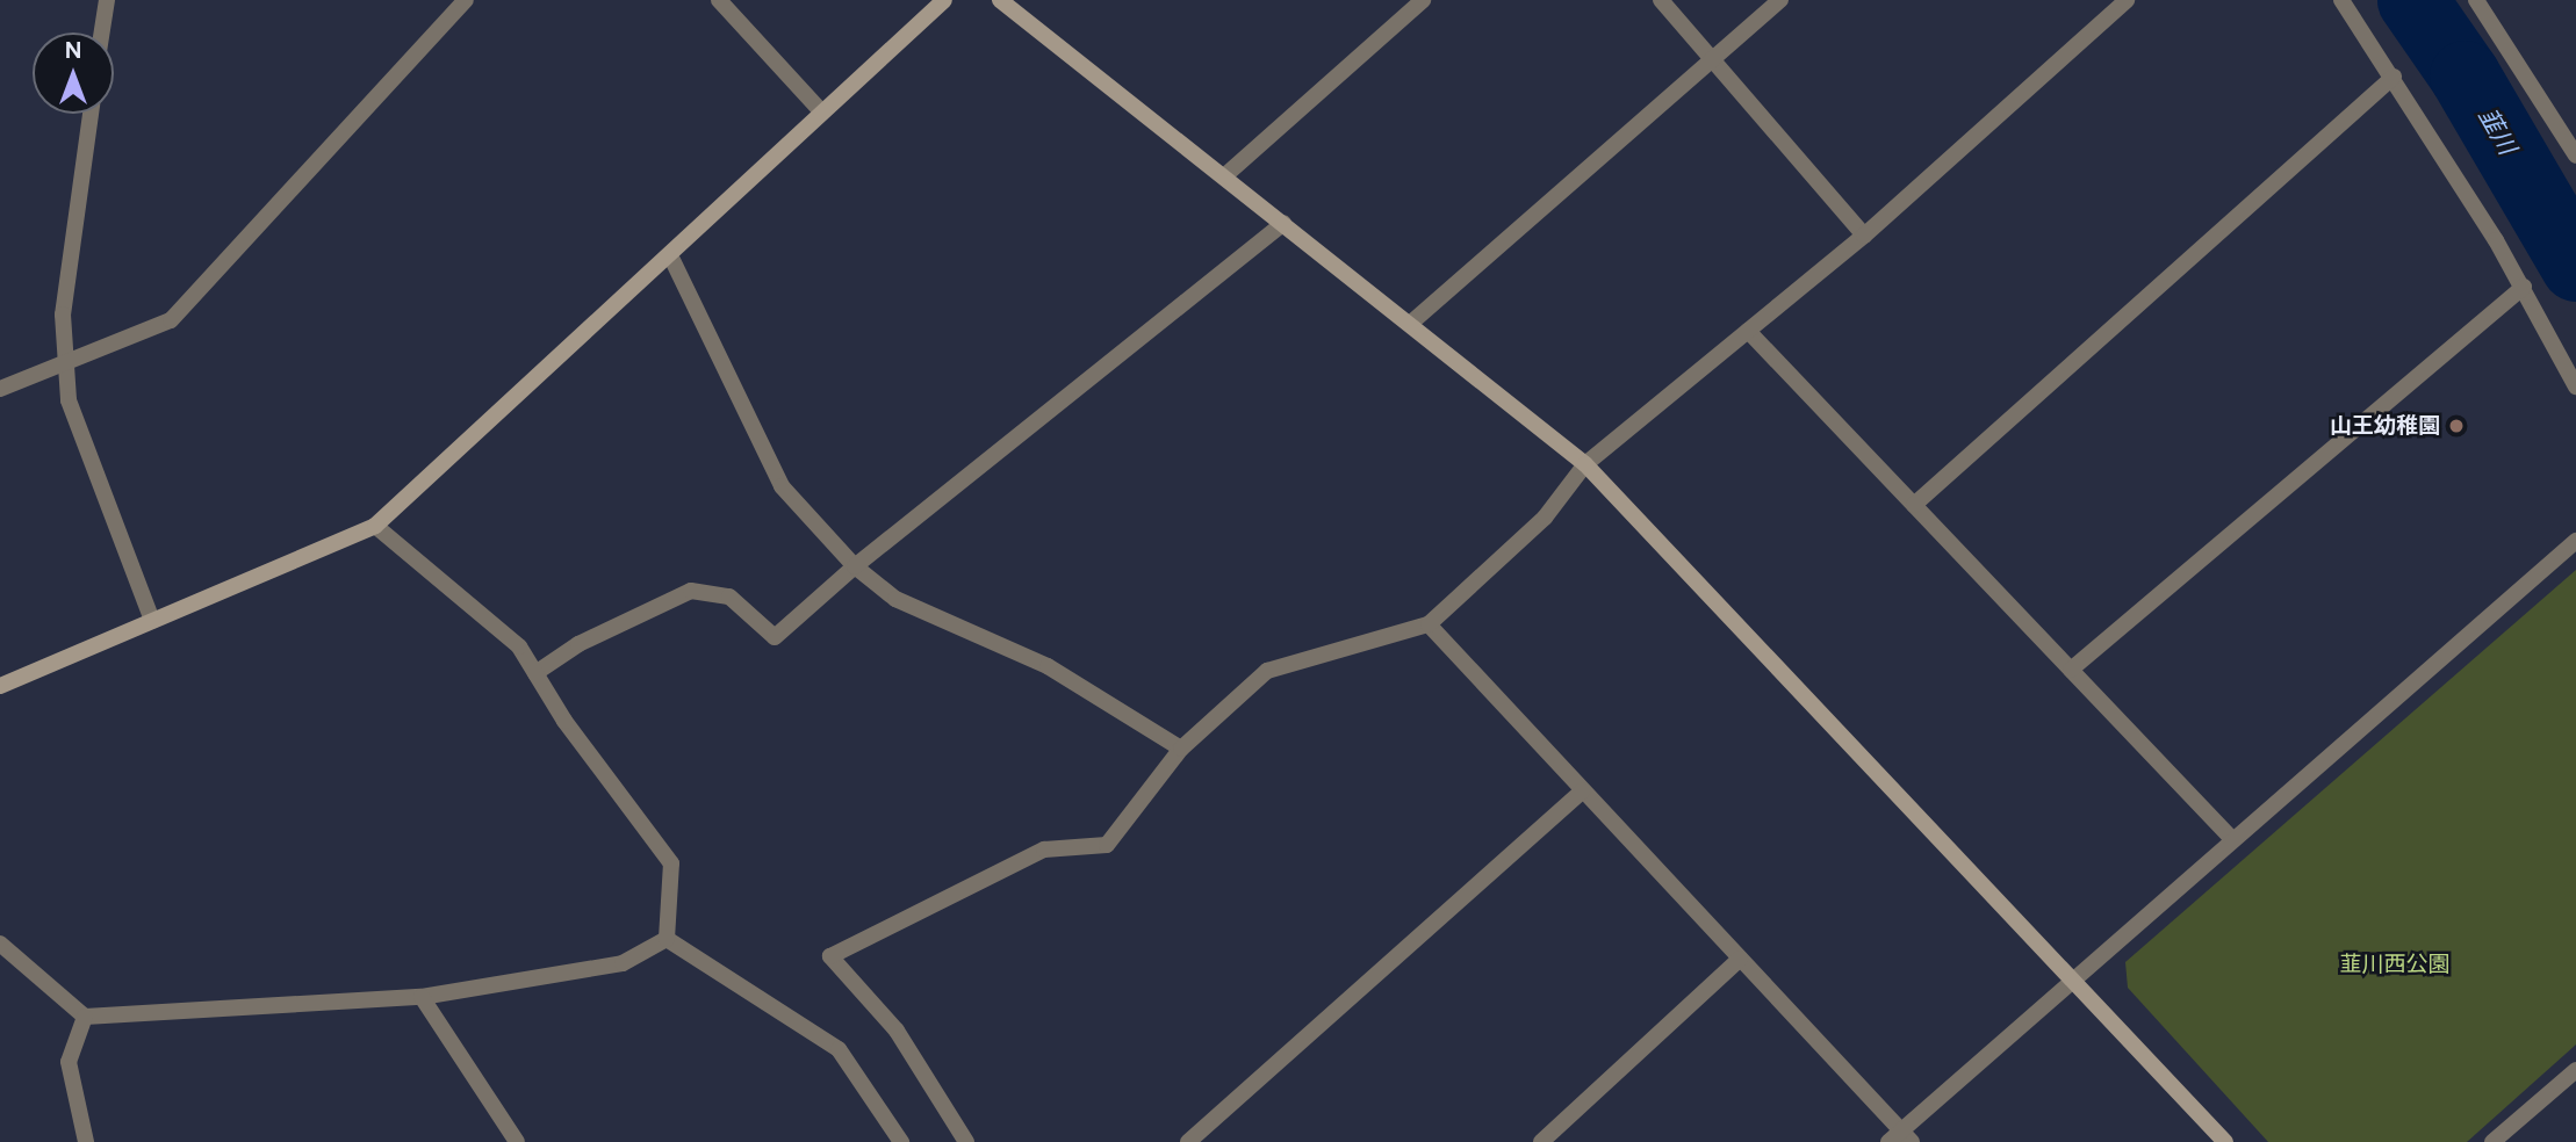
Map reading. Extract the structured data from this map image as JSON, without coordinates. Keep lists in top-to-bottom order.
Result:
{
  "water": ["韮川"],
  "parks": ["韮川西公園"],
  "places": ["山王幼稚園"],
  "north": "top"
}
